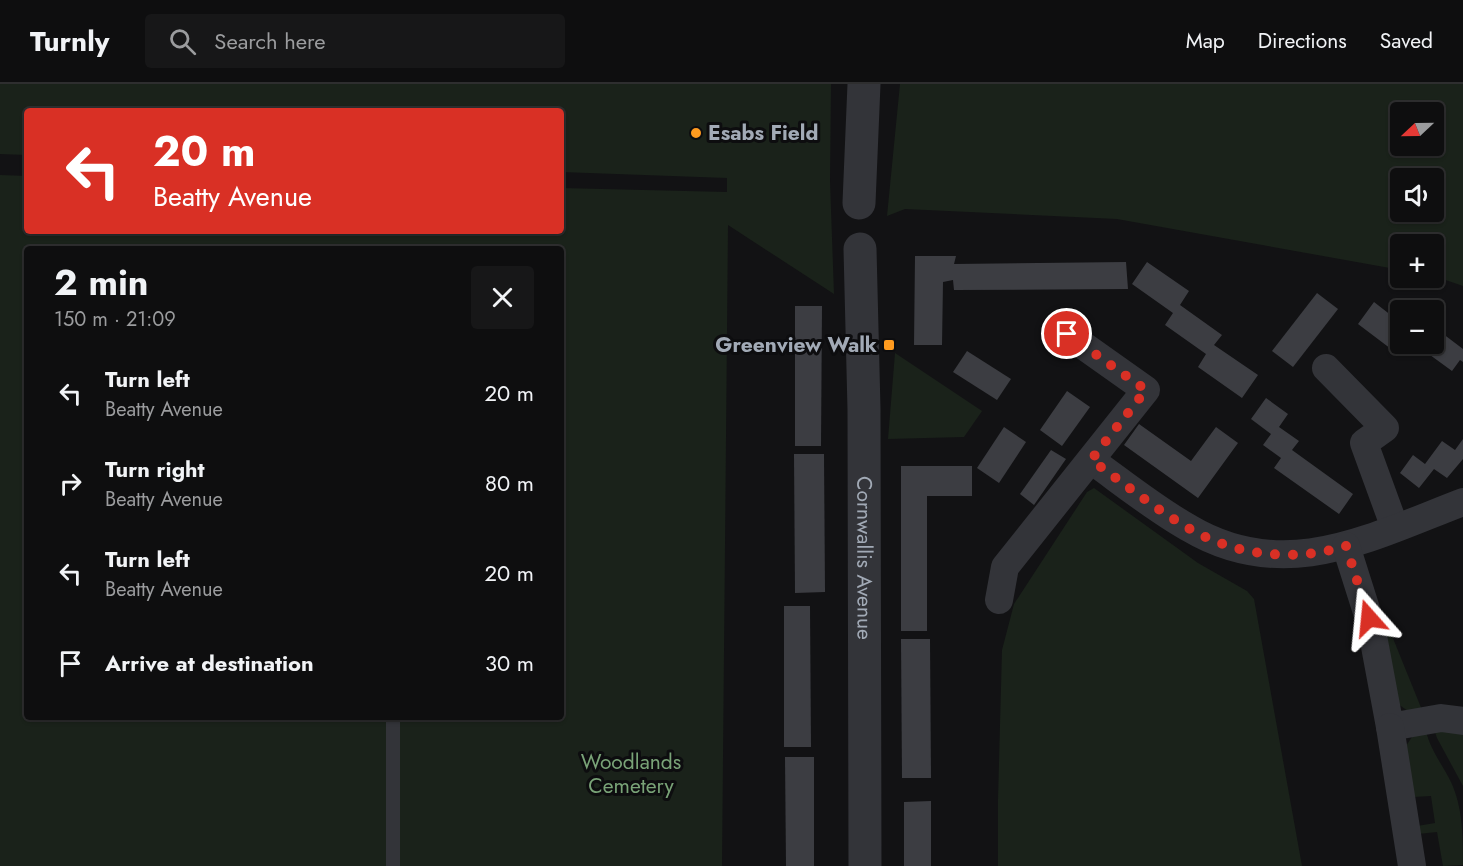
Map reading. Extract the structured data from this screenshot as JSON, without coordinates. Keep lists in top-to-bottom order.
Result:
{
  "streets": {
    "street": ["Cornwallis Avenue"]
  },
  "parks": ["Woodlands Cemetery"],
  "places": {
    "other": ["Esabs Field"],
    "transit": ["Greenview Walk"]
  },
  "north": "left",
  "page": {
    "header": "Turnly",
    "search": "Search here",
    "nav": ["Map", "Directions", "Saved"],
    "map_buttons": ["+", "−"],
    "turn": ["20 m", "Beatty Avenue"],
    "heading": ["2 min", "150 m · 21:09"],
    "list": [
      {
        "name": "Turn left",
        "note": "Beatty Avenue",
        "value": "20 m"
      },
      {
        "name": "Turn right",
        "note": "Beatty Avenue",
        "value": "80 m"
      },
      {
        "name": "Turn left",
        "note": "Beatty Avenue",
        "value": "20 m"
      },
      {
        "name": "Arrive at destination",
        "value": "30 m"
      }
    ]
  }
}
